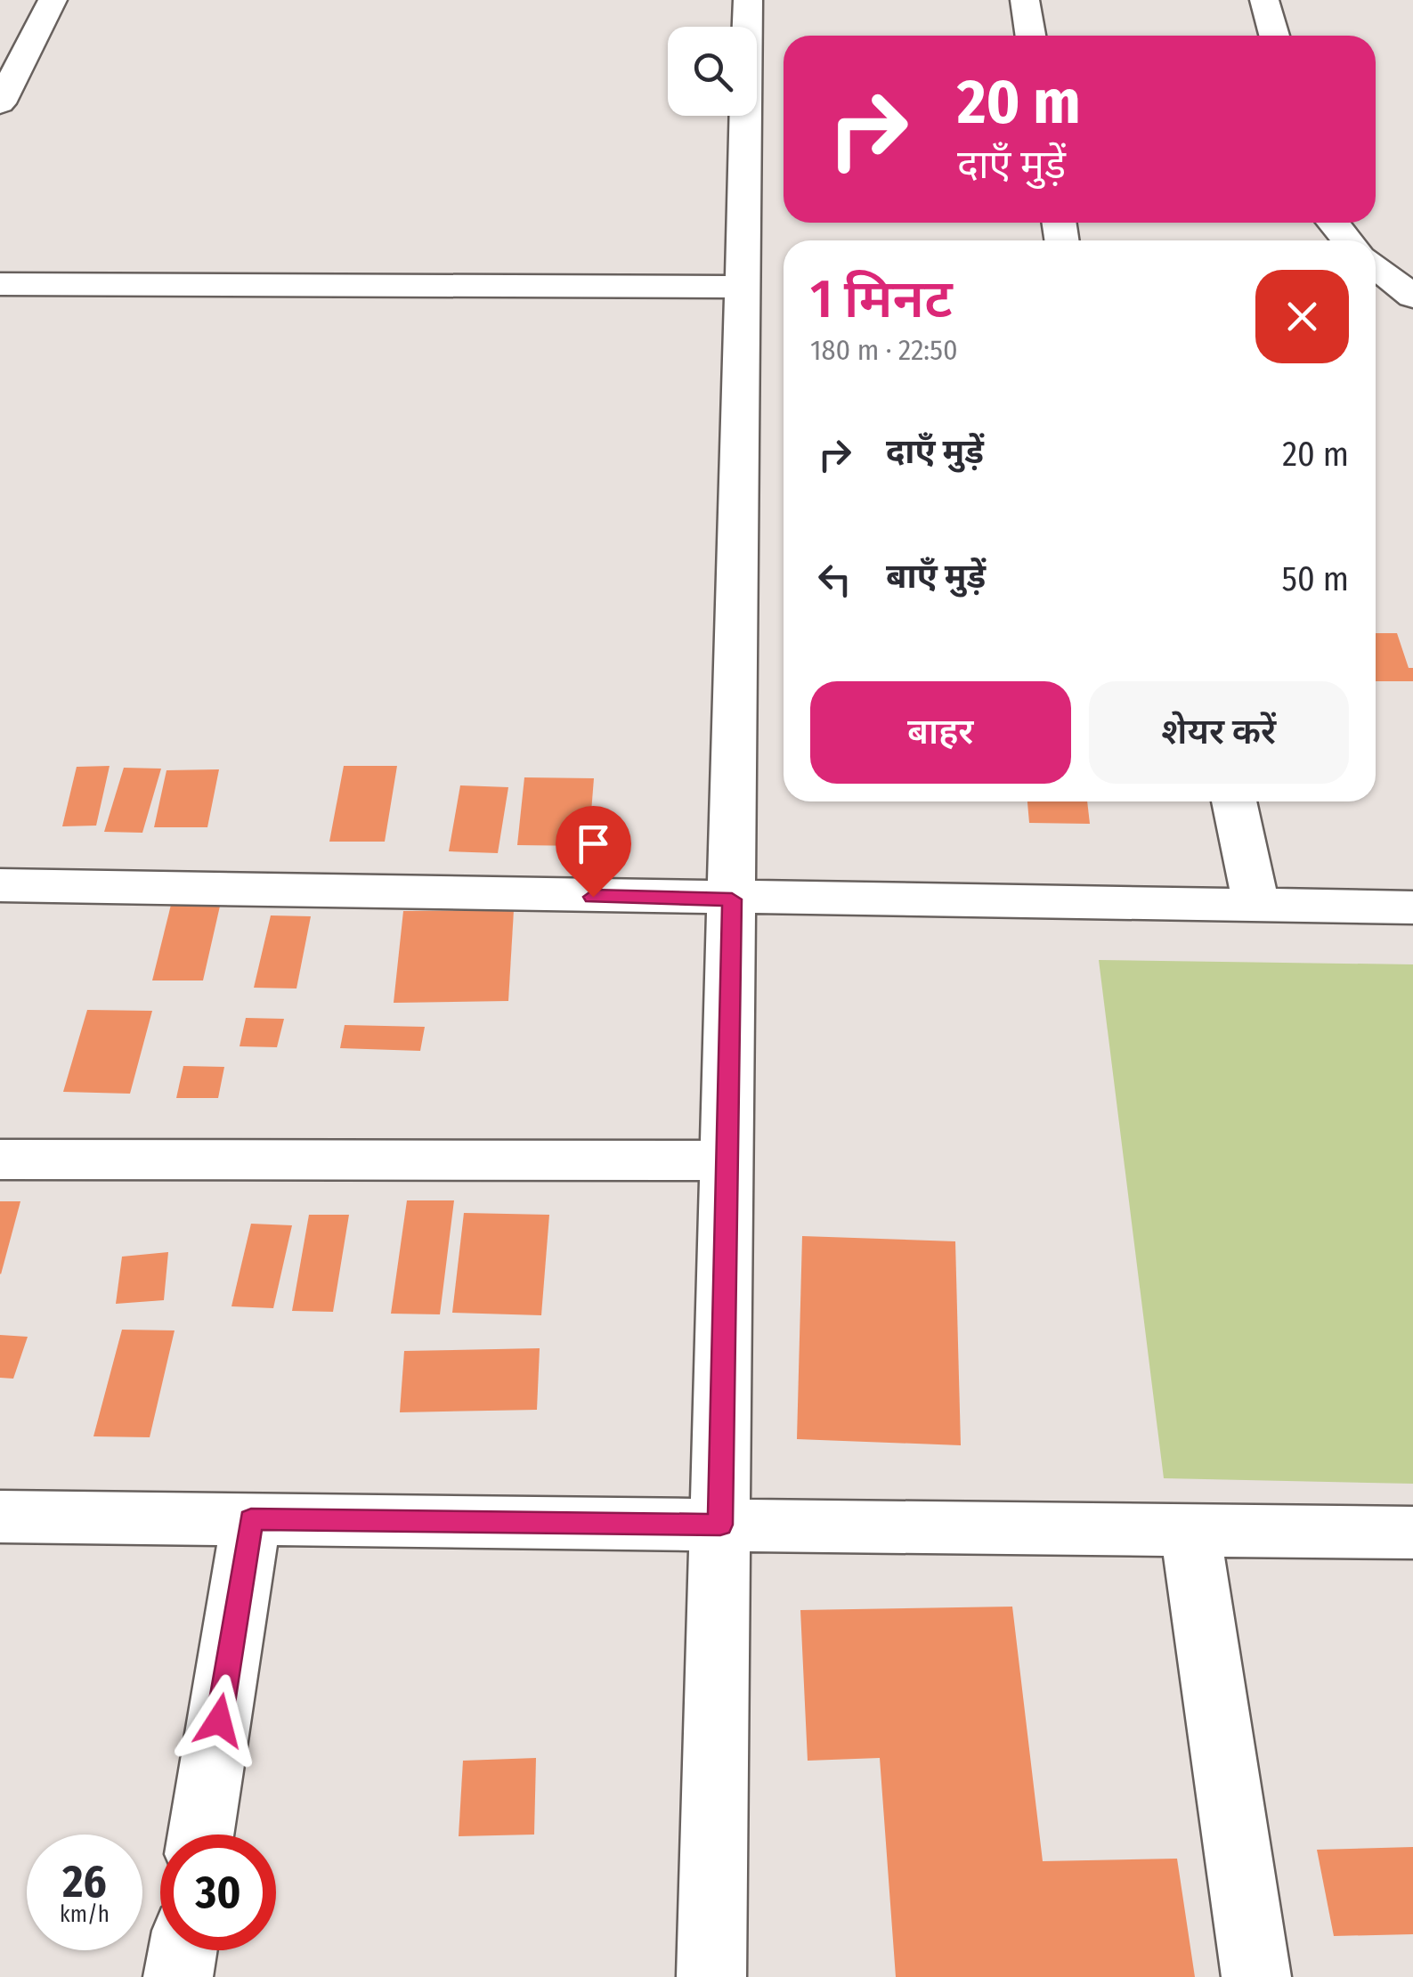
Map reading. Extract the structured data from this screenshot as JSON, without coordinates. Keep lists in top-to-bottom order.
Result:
{
  "page": {
    "turn": ["20 m", "दाएँ मुड़ें"],
    "heading": ["1 मिनट", "180 m · 22:50"],
    "list": [
      {
        "name": "दाएँ मुड़ें",
        "value": "20 m"
      },
      {
        "name": "बाएँ मुड़ें",
        "value": "50 m"
      }
    ],
    "buttons": ["बाहर", "शेयर करें"],
    "speed": "26 km/h",
    "limit": "30"
  }
}
